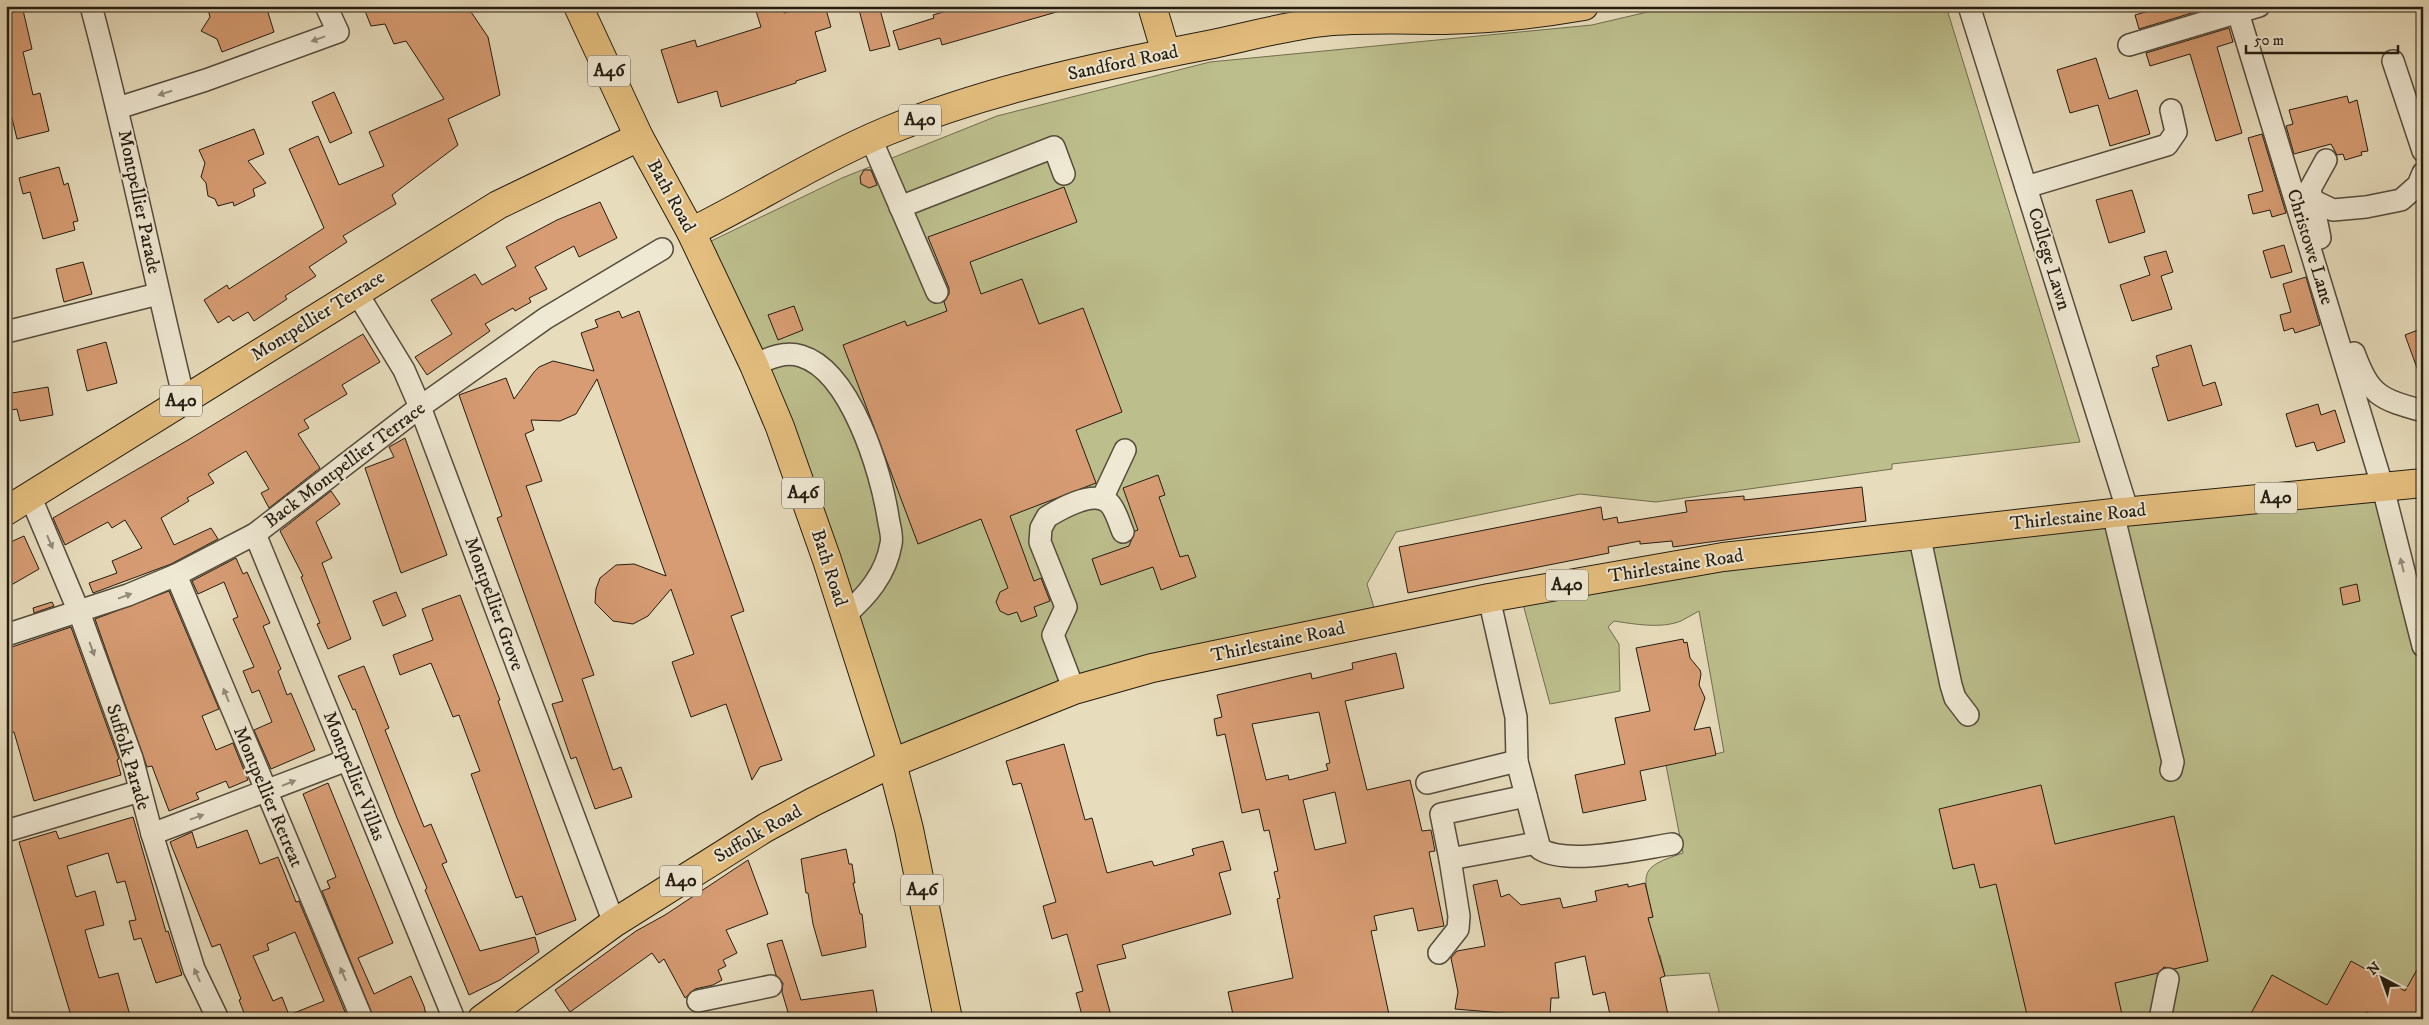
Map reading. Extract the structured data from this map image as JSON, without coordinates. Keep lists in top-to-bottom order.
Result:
{
  "streets": {
    "main road": [
      "Sandford Road",
      "A46",
      "A40",
      "Bath Road",
      "Montpellier Terrace",
      "Thirlestaine Road",
      "Suffolk Road"
    ],
    "street": [
      "Montpellier Parade",
      "Christowe Lane",
      "College Lawn",
      "Back Montpellier Terrace",
      "Montpellier Grove",
      "Suffolk Parade",
      "Montpellier Villas",
      "Montpellier Retreat"
    ]
  },
  "crossings": [
    ["Sandford Road", "Bath Road"],
    ["Bath Road", "Montpellier Terrace"],
    ["Bath Road", "Thirlestaine Road"],
    ["Bath Road", "Suffolk Road"],
    ["Montpellier Parade", "Montpellier Terrace"],
    ["Christowe Lane", "Thirlestaine Road"],
    ["College Lawn", "Thirlestaine Road"],
    ["Montpellier Terrace", "Montpellier Grove"],
    ["Montpellier Terrace", "Suffolk Parade"],
    ["Back Montpellier Terrace", "Montpellier Grove"],
    ["Back Montpellier Terrace", "Suffolk Parade"],
    ["Back Montpellier Terrace", "Montpellier Villas"],
    ["Back Montpellier Terrace", "Montpellier Retreat"],
    ["Thirlestaine Road", "Suffolk Road"],
    ["Montpellier Grove", "Suffolk Road"]
  ],
  "one_way": ["Montpellier Retreat"],
  "scale_bar": "50 m",
  "north": "top left"
}
